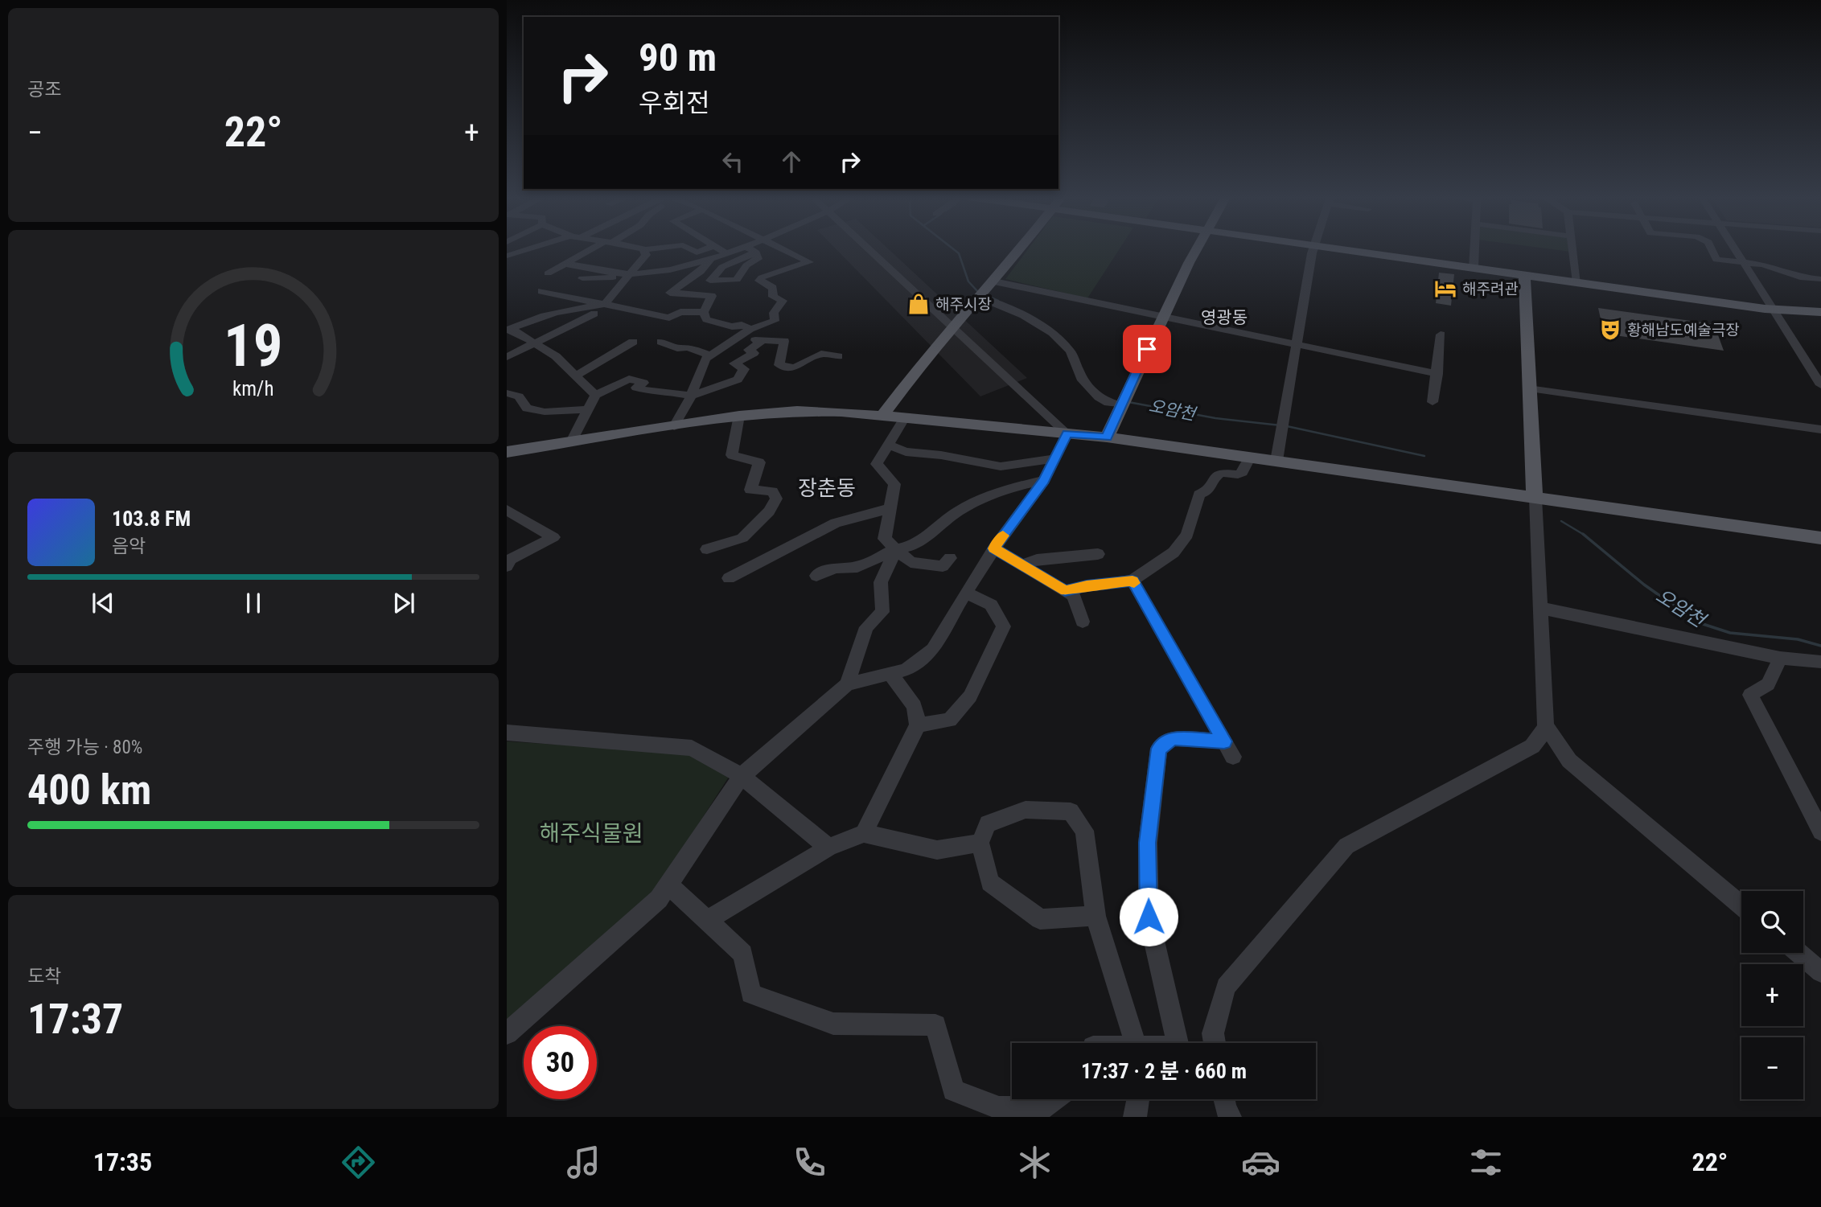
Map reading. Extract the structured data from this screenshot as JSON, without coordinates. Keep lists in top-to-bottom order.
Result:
{
  "districts": ["영광동", "장춘동"],
  "water": ["오암천"],
  "parks": ["해주식물원"],
  "places": {
    "hotel": ["해주려관"],
    "shop": ["해주시장"],
    "theatre": ["황해남도예술극장"]
  },
  "page": {
    "tile": [
      "공조",
      ["주행 가능 · 80%", "400 km"],
      ["도착", "17:37"]
    ],
    "turn": ["90 m", "우회전"],
    "heat": ["−", "22°", "+"],
    "song": ["103.8 FM", "음악"],
    "map_buttons": ["+", "−"],
    "limit": "30",
    "trip": "17:37 · 2 분 · 660 m",
    "tabs": ["17:35", "22°"],
    "gauge": ["19", "km/h"]
  }
}
